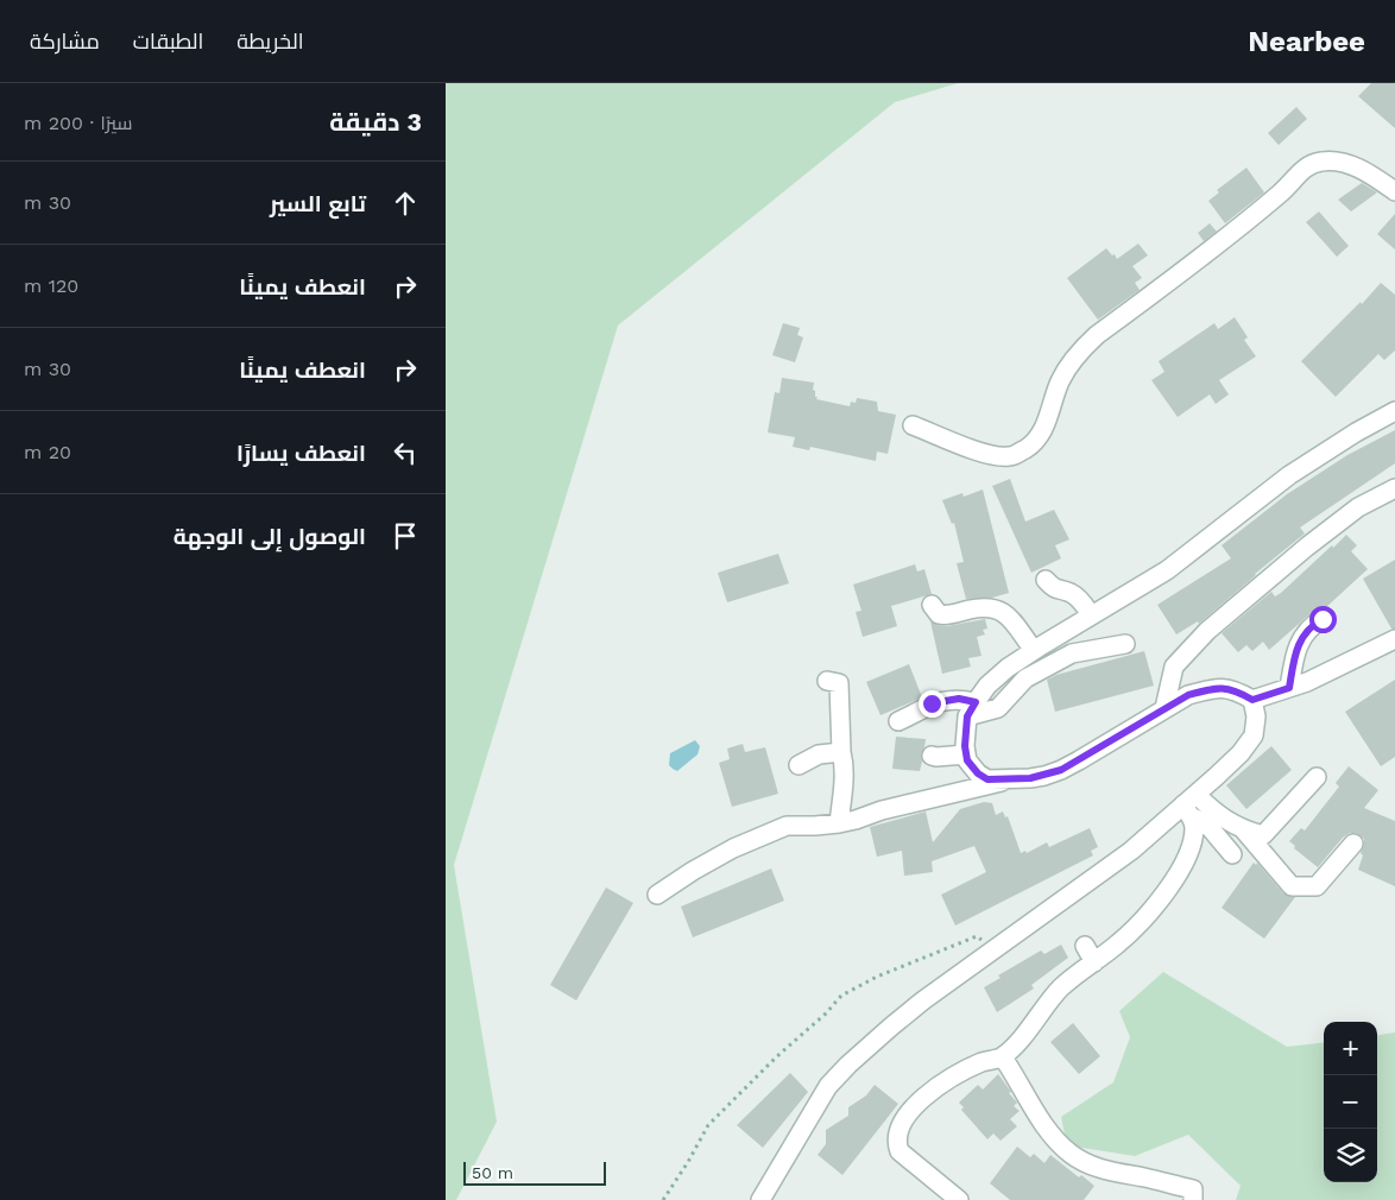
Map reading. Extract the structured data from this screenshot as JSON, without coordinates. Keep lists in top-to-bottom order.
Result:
{
  "scale_bar": "50 m",
  "page": {
    "header": "Nearbee",
    "nav": ["الخريطة", "الطبقات", "مشاركة"],
    "heading": ["3 دقيقة", "سيرًا · 200 m"],
    "list": [
      ["تابع السير", "30 m"],
      ["انعطف يمينًا", "120 m"],
      ["انعطف يمينًا", "30 m"],
      ["انعطف يسارًا", "20 m"],
      "الوصول إلى الوجهة"
    ],
    "map_buttons": ["+", "−"],
    "scale": "50 m"
  }
}
